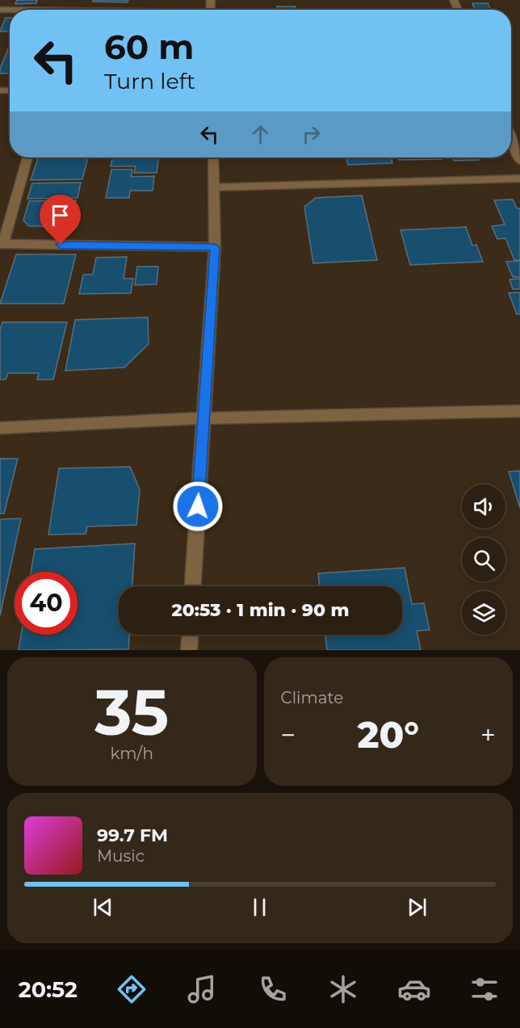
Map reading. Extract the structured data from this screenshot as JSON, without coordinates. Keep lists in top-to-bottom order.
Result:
{
  "page": {
    "turn": ["60 m", "Turn left"],
    "limit": "40",
    "trip": "20:53 · 1 min · 90 m",
    "tile": [
      ["35", "km/h"],
      "Climate"
    ],
    "heat": ["−", "20°", "+"],
    "song": ["99.7 FM", "Music"],
    "tabs": "20:52"
  }
}
